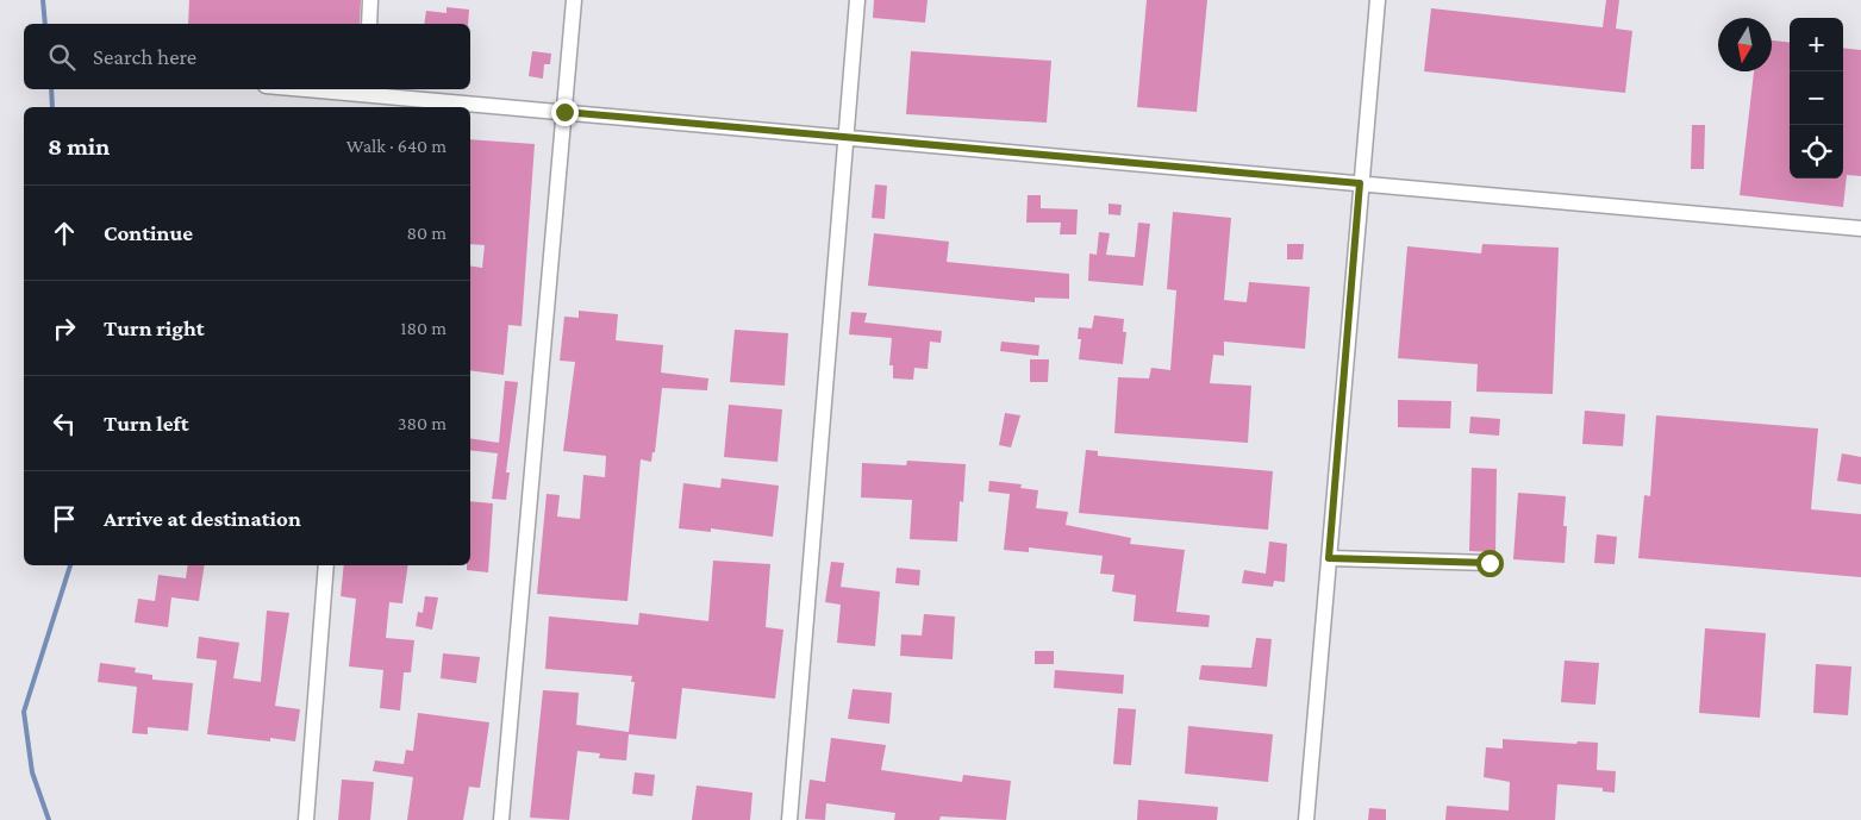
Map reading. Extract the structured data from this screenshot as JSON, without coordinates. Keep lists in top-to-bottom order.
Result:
{
  "north": "bottom",
  "page": {
    "map_buttons": ["+", "−"],
    "search": "Search here",
    "heading": ["8 min", "Walk · 640 m"],
    "list": [
      ["Continue", "80 m"],
      ["Turn right", "180 m"],
      ["Turn left", "380 m"],
      "Arrive at destination"
    ]
  }
}
